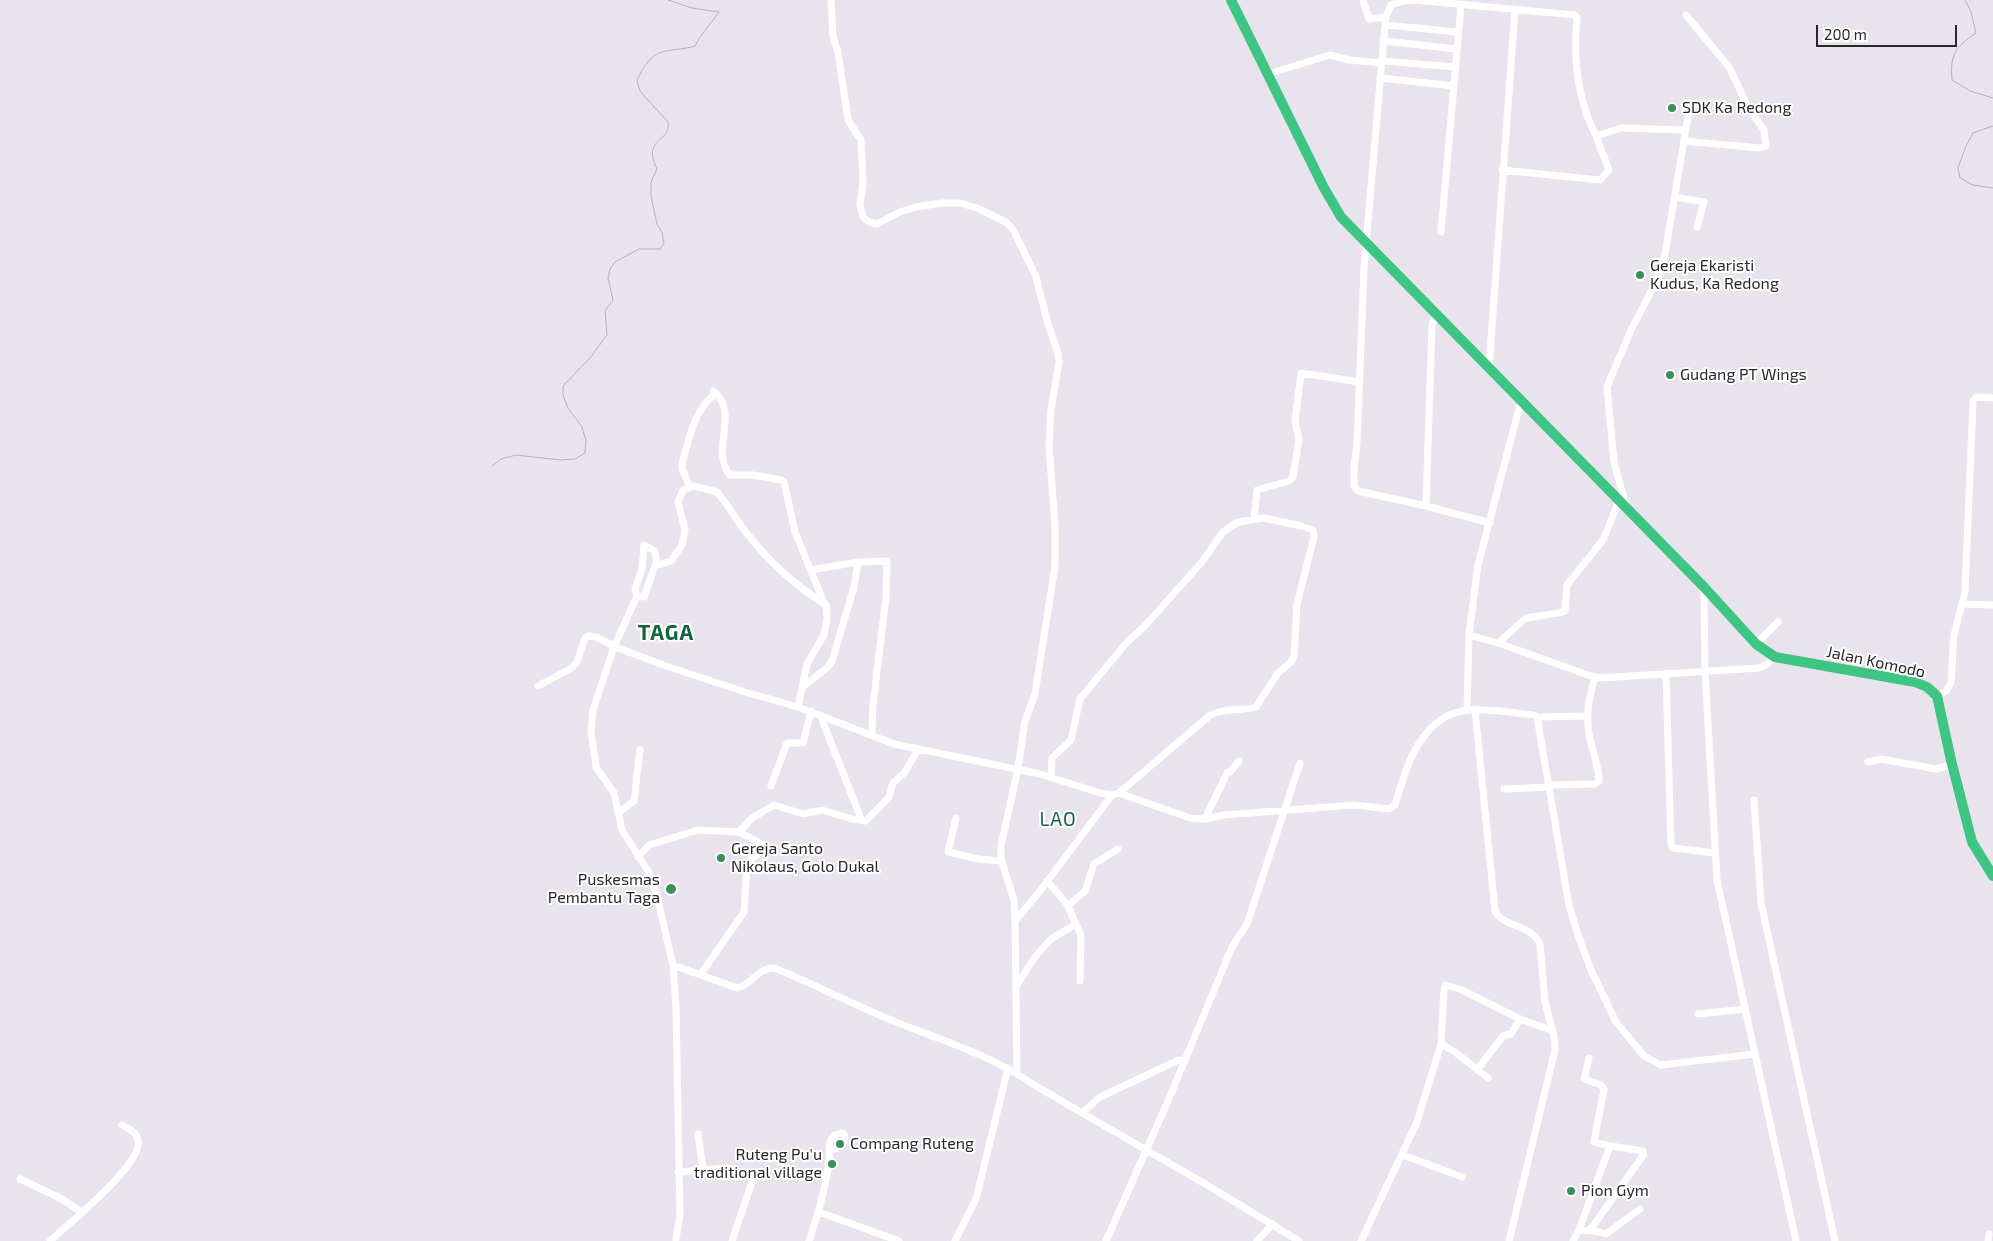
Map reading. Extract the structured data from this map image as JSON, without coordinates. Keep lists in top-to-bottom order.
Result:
{
  "streets": {
    "highway": ["Jalan Komodo"]
  },
  "districts": ["TAGA", "LAO"],
  "places": [
    "SDK Ka Redong",
    "Gereja Ekaristi Kudus, Ka Redong",
    "Gudang PT Wings",
    "Gereja Santo Nikolaus, Golo Dukal",
    "Puskesmas Pembantu Taga",
    "Compang Ruteng",
    "Ruteng Pu'u traditional village",
    "Pion Gym"
  ],
  "scale_bar": "200 m"
}
